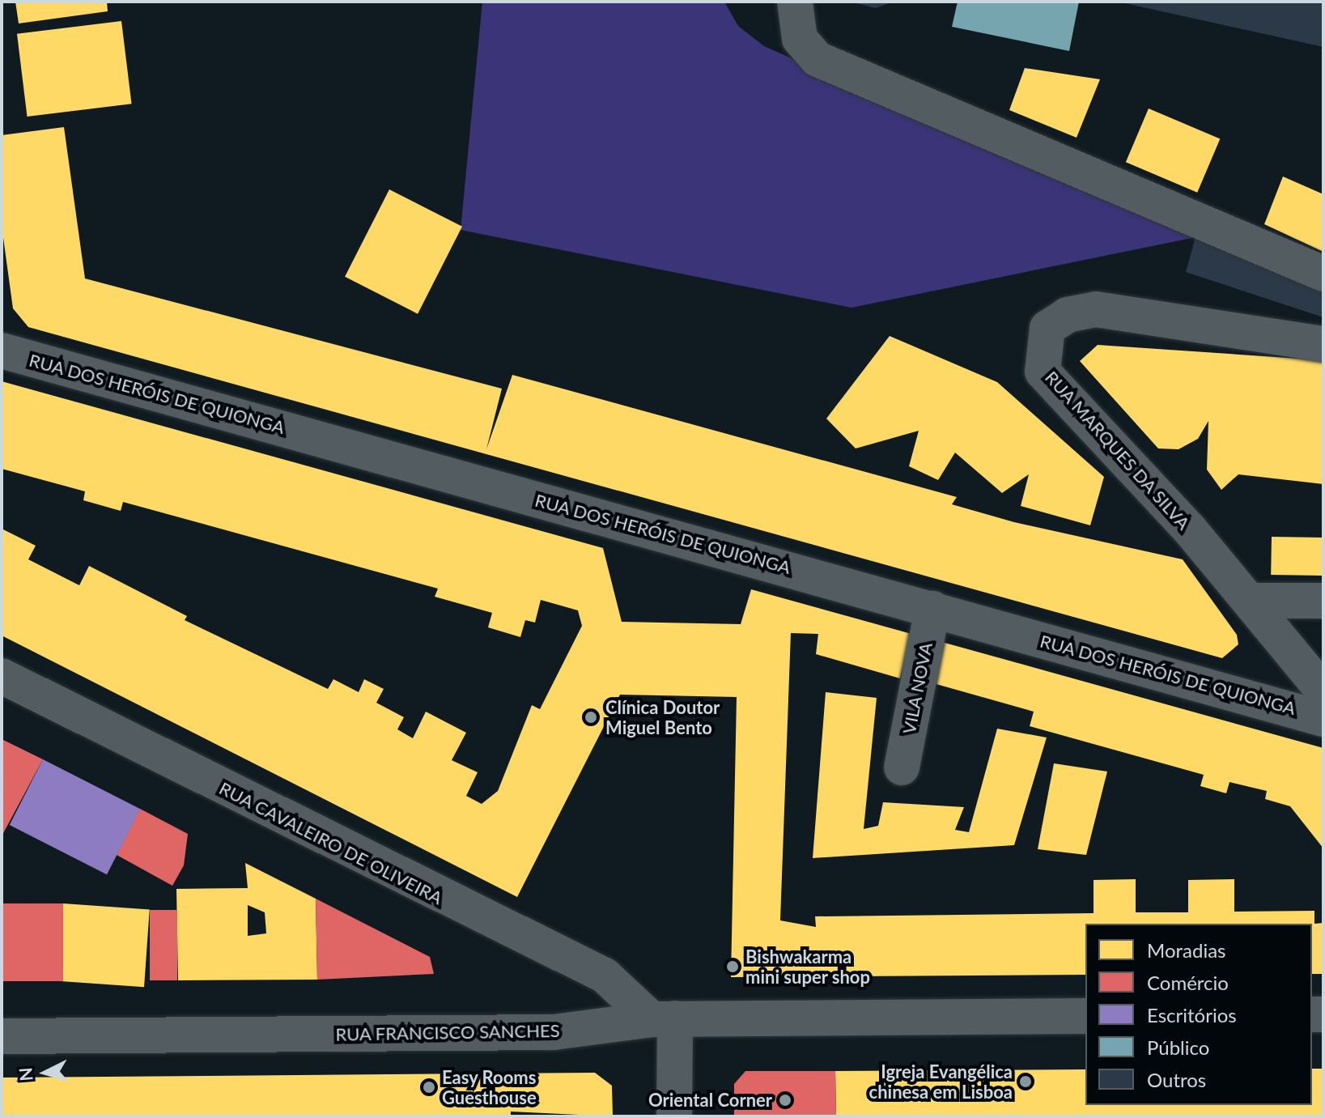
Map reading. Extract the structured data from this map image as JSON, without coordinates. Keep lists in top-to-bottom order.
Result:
{
  "streets": {
    "street": [
      "RUA DOS HERÓIS DE QUIONGA",
      "RUA MARQUES DA SILVA",
      "VILA NOVA",
      "RUA CAVALEIRO DE OLIVEIRA",
      "RUA FRANCISCO SANCHES"
    ]
  },
  "crossings": [
    ["RUA DOS HERÓIS DE QUIONGA", "VILA NOVA"],
    ["RUA CAVALEIRO DE OLIVEIRA", "RUA FRANCISCO SANCHES"]
  ],
  "places": [
    "Clínica Doutor Miguel Bento",
    "Bishwakarma mini super shop",
    "Igreja Evangélica chinesa em Lisboa",
    "Easy Rooms Guesthouse",
    "Oriental Corner"
  ],
  "legend": [
    "Moradias",
    "Comércio",
    "Escritórios",
    "Público",
    "Outros"
  ],
  "north": "left"
}
